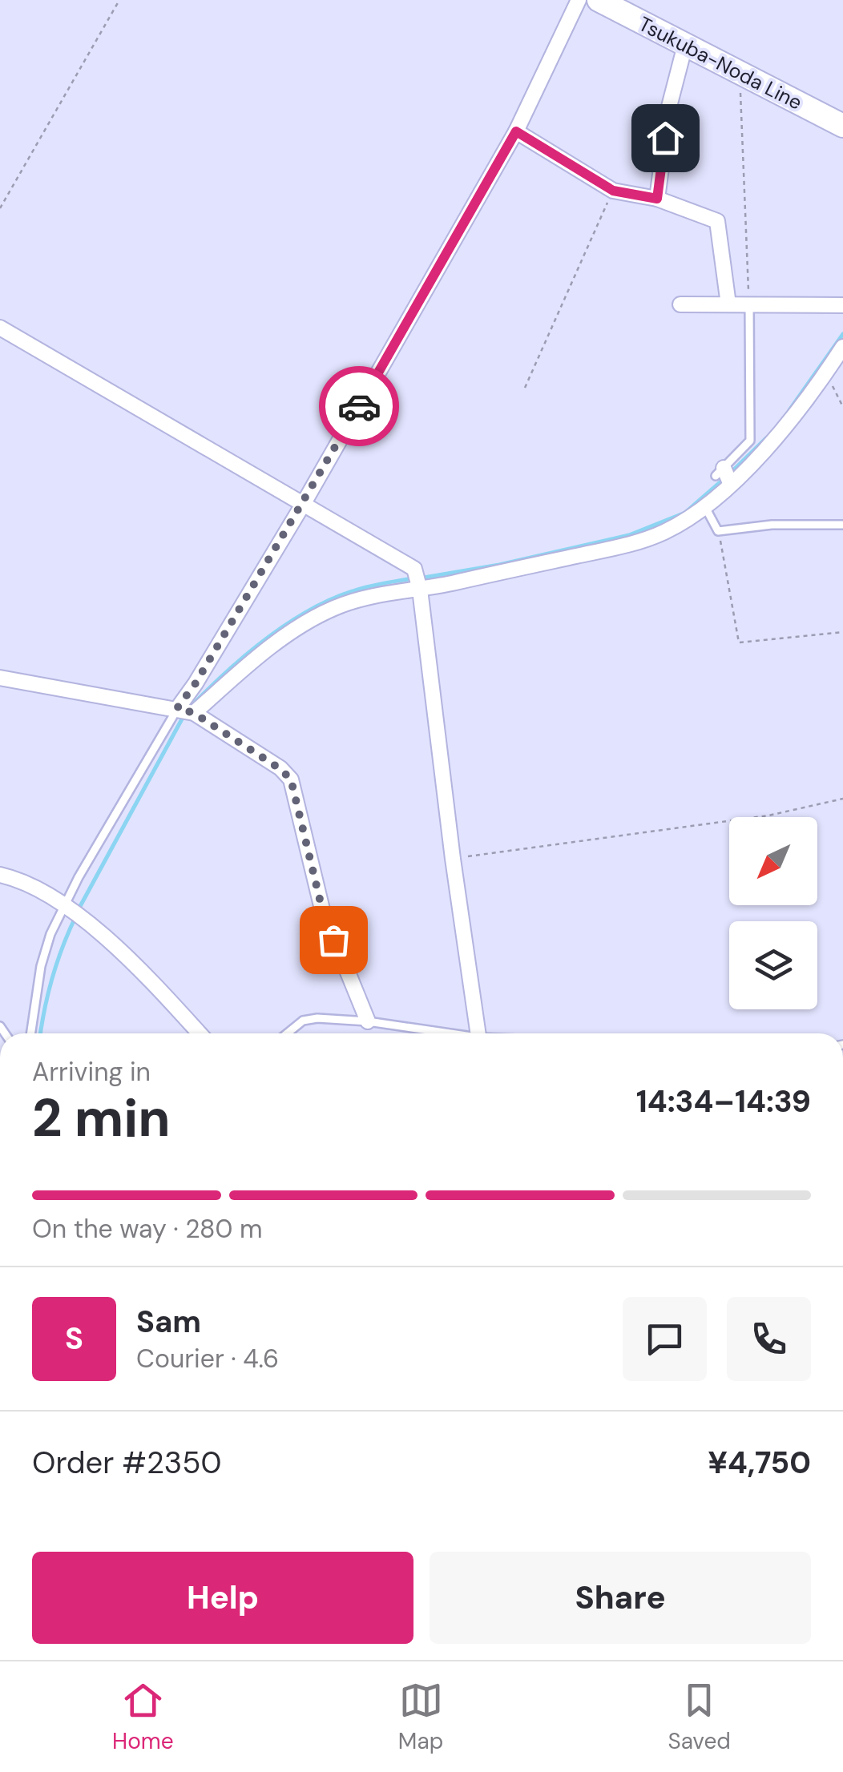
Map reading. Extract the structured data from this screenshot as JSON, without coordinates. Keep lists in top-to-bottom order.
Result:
{
  "streets": {
    "main road": ["Tsukuba-Noda Line"]
  },
  "north": "bottom left",
  "page": {
    "heading": ["2 min", "Arriving in", "14:34–14:39"],
    "panel": [
      "Sam",
      "Courier · 4.6",
      "Order #2350",
      "¥4,750"
    ],
    "bar": "On the way · 280 m",
    "round": "S",
    "buttons": ["Help", "Share"],
    "tabs": ["Home", "Map", "Saved"]
  }
}
